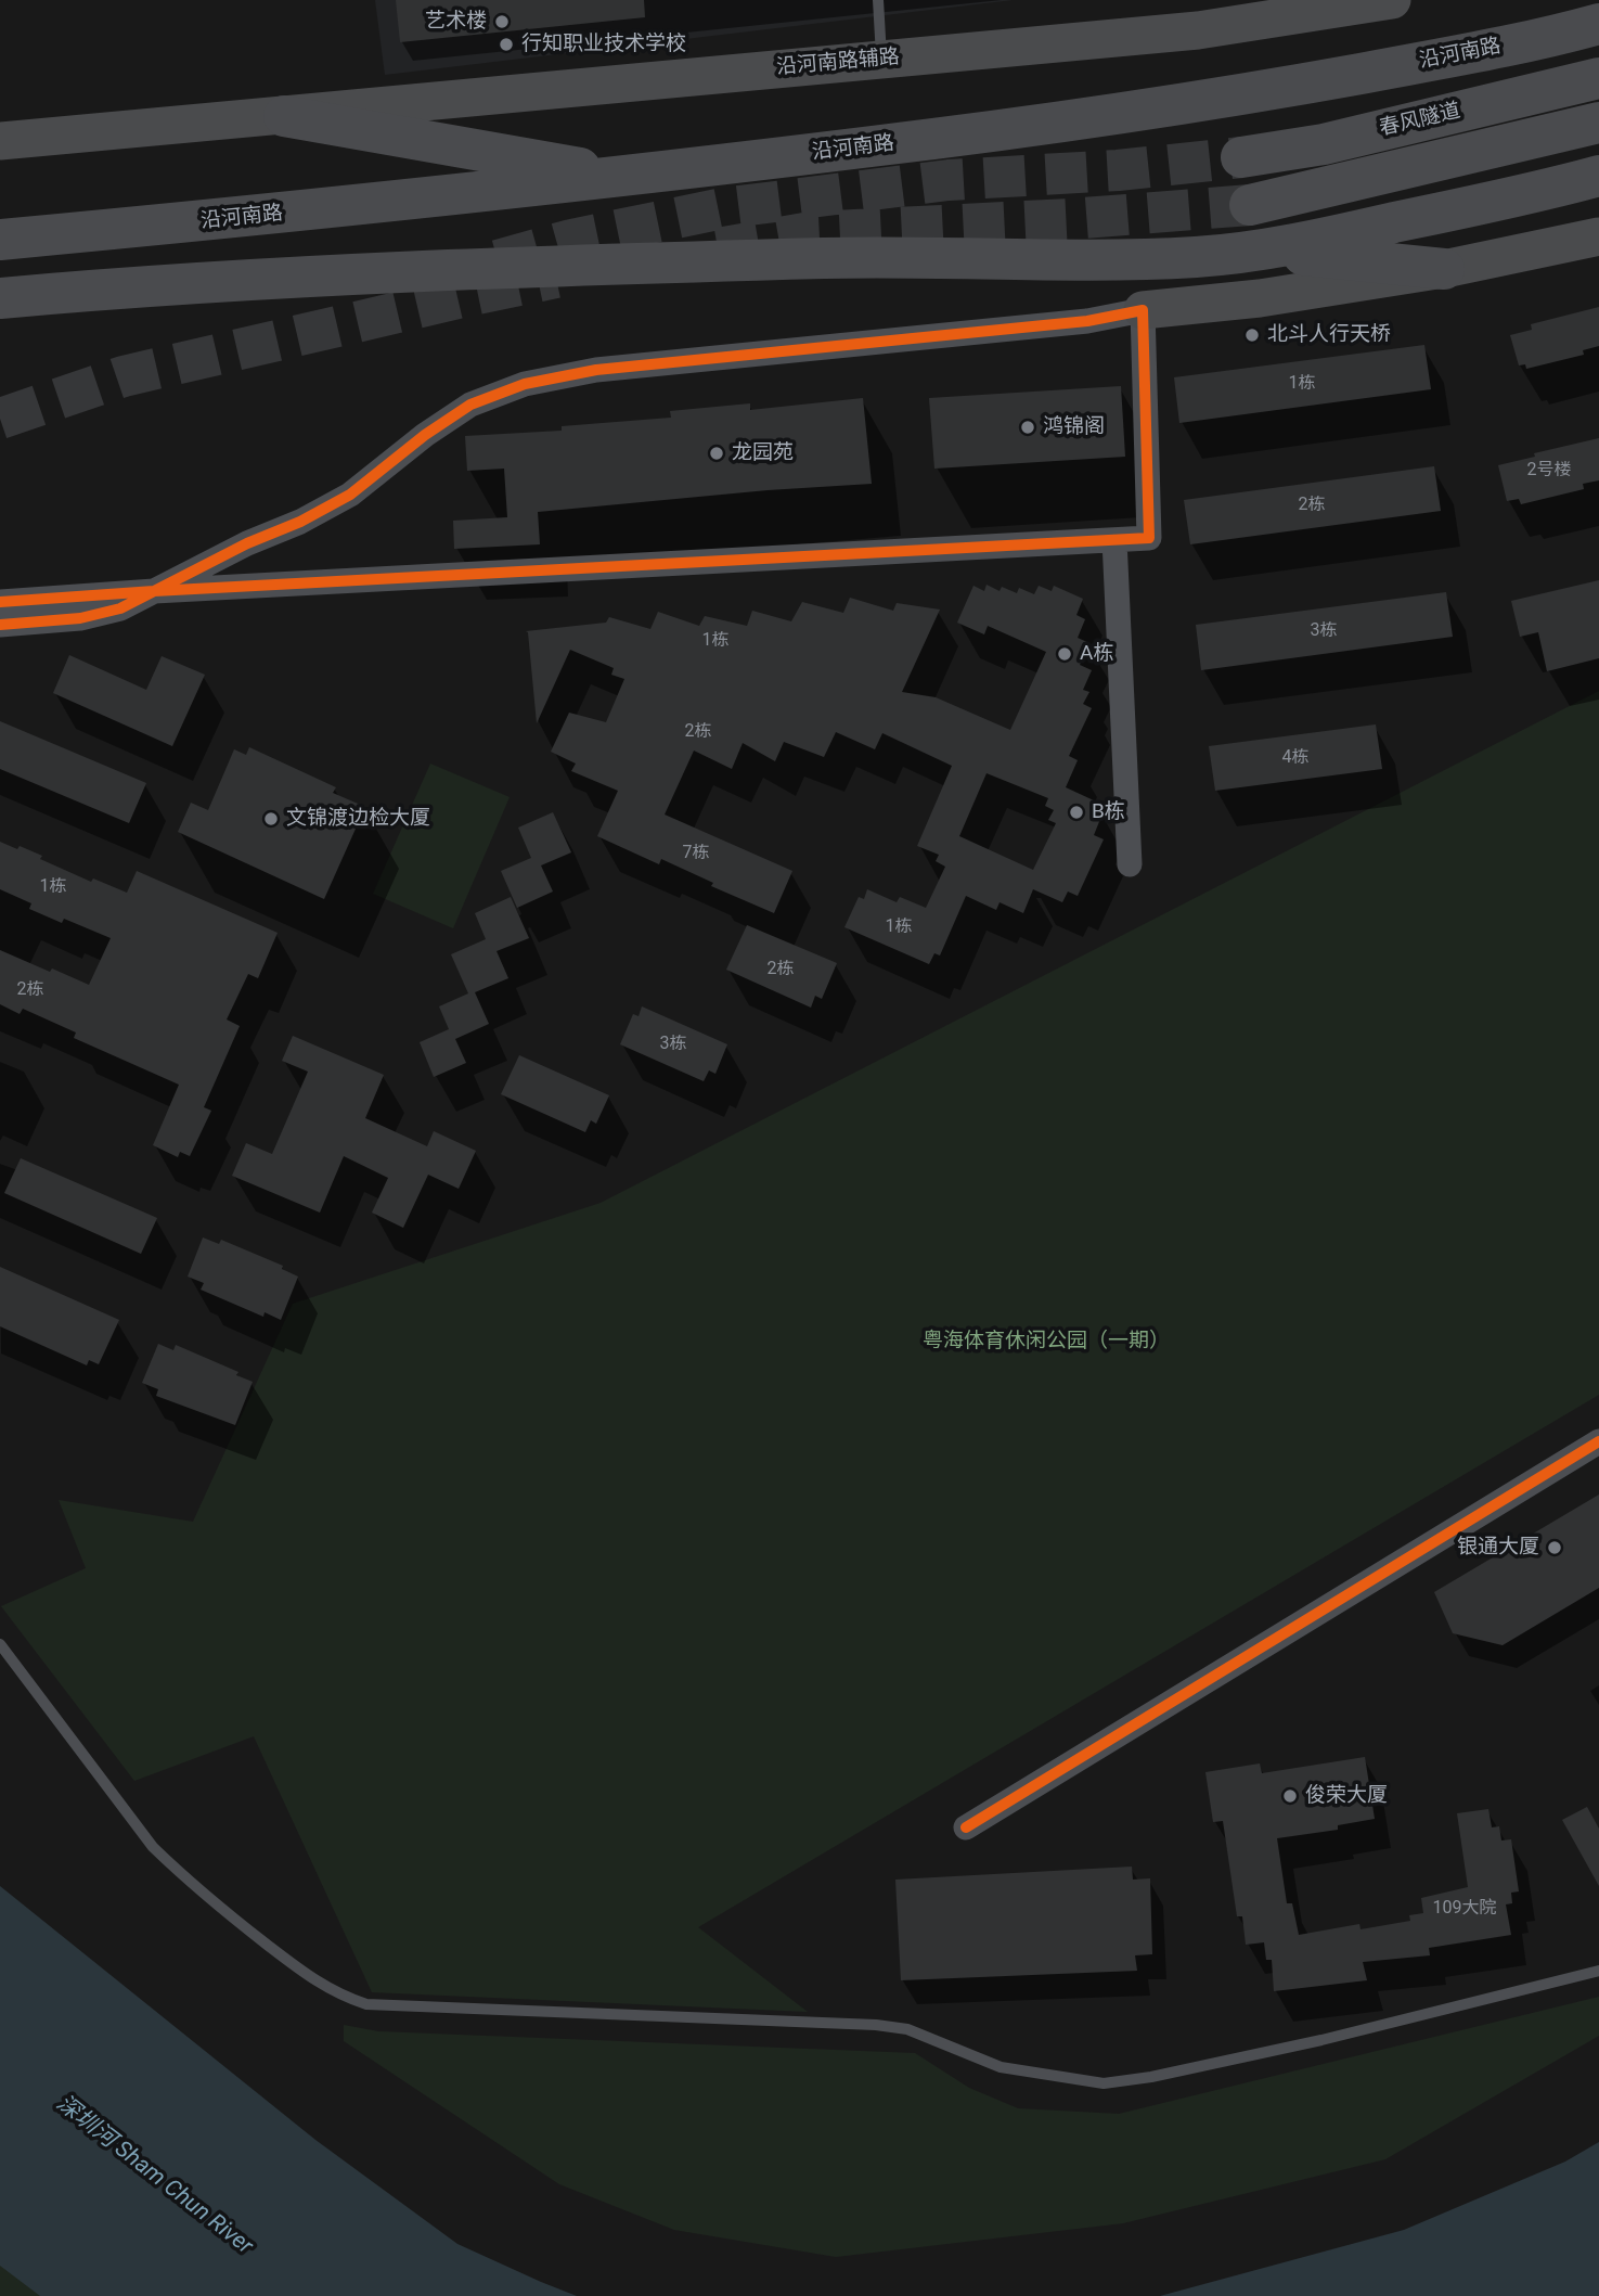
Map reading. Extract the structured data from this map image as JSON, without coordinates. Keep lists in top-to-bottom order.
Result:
{
  "streets": {
    "highway": ["沿河南路", "春风隧道"],
    "main road": ["沿河南路辅路"]
  },
  "water": ["深圳河 Sham Chun River"],
  "parks": ["粤海体育休闲公园（一期）"],
  "places": [
    "艺术楼",
    "行知职业技术学校",
    "北斗人行天桥",
    "鸿锦阁",
    "龙园苑",
    "A栋",
    "B栋",
    "文锦渡边检大厦",
    "银通大厦",
    "俊荣大厦"
  ],
  "house_numbers": [
    "1栋",
    "2号楼",
    "2栋",
    "3栋",
    "1栋",
    "2栋",
    "4栋",
    "7栋",
    "1栋",
    "1栋",
    "2栋",
    "2栋",
    "3栋",
    "109大院"
  ]
}
